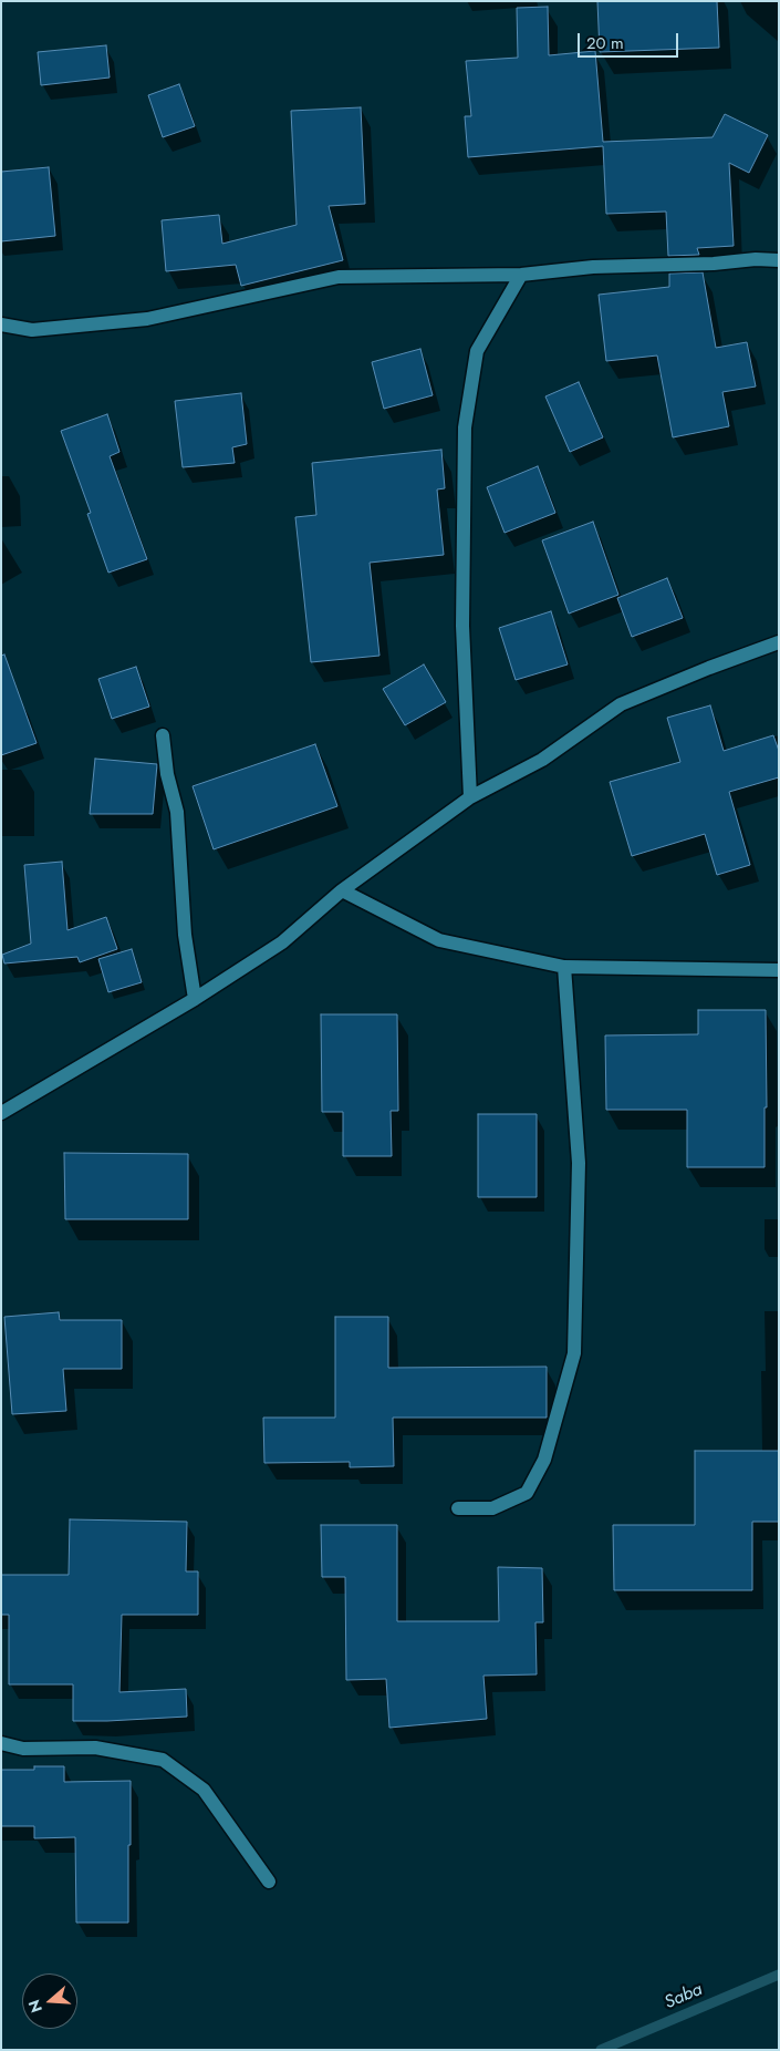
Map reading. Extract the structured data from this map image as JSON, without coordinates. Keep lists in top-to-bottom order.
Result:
{
  "water": ["Saba"],
  "scale_bar": "20 m",
  "north": "left"
}
